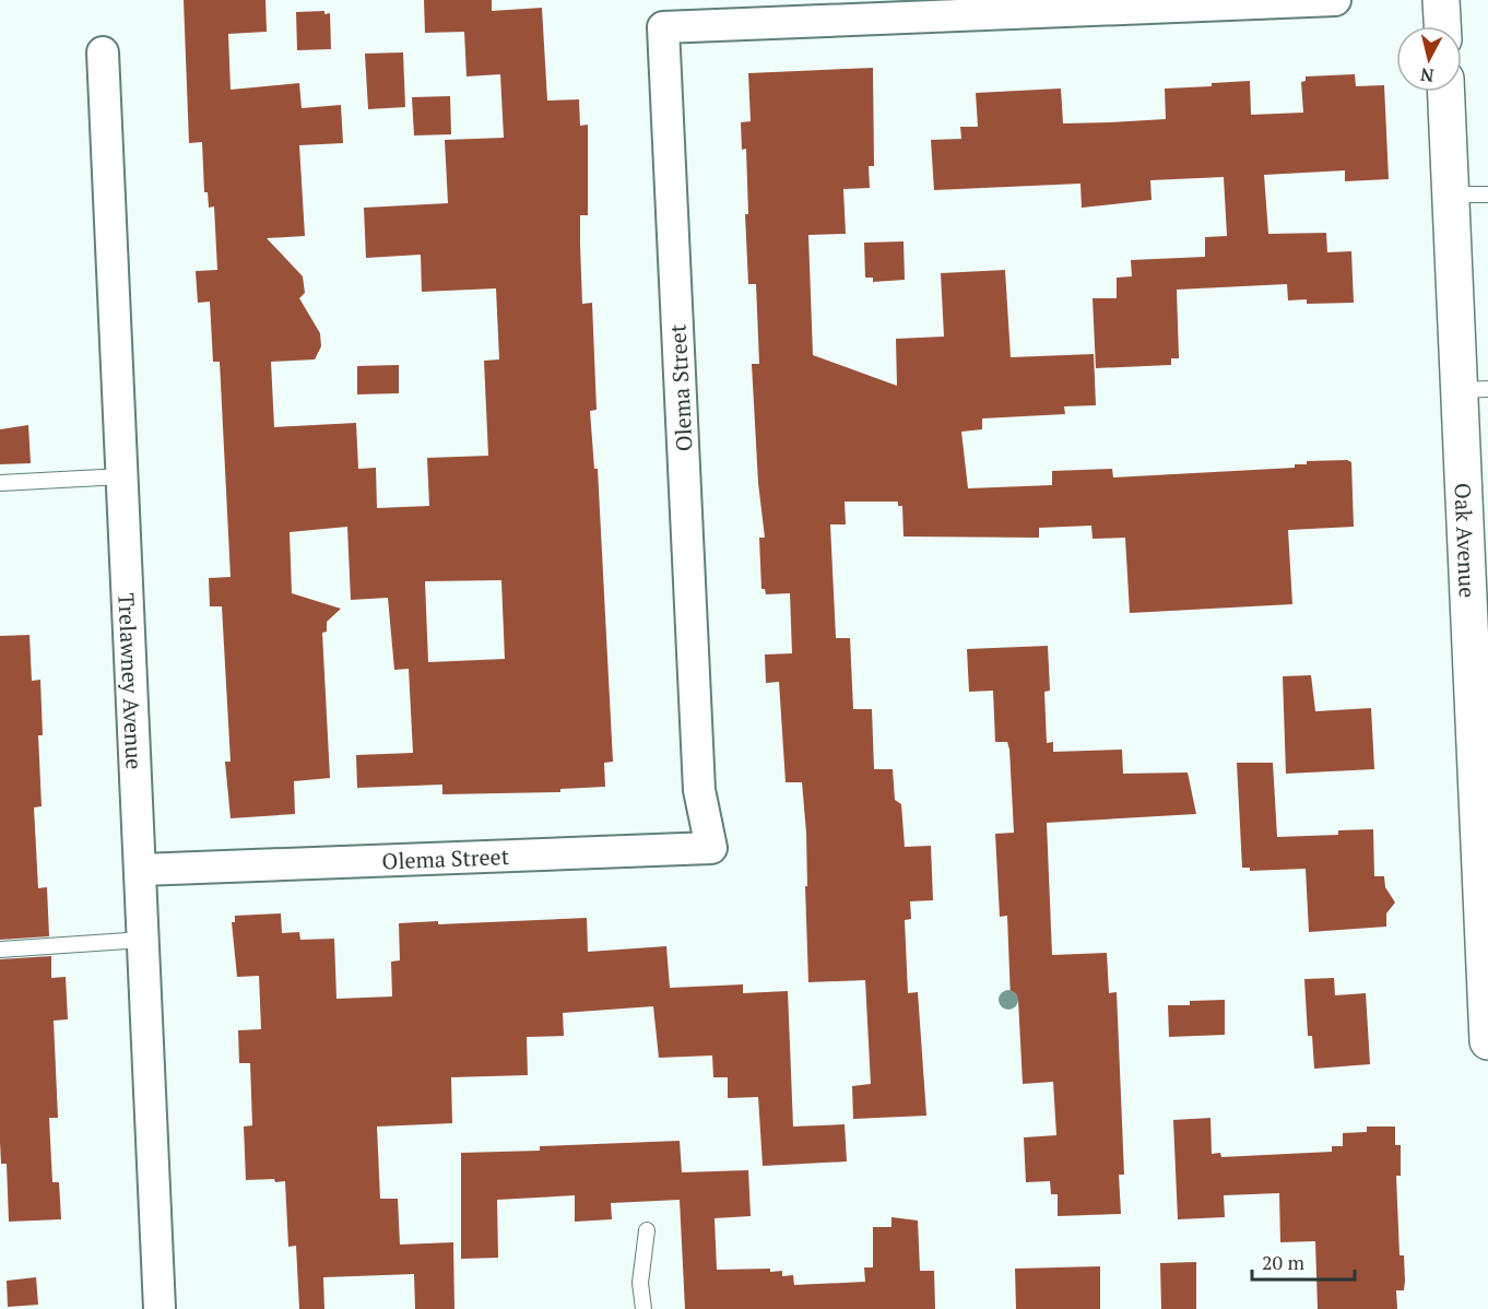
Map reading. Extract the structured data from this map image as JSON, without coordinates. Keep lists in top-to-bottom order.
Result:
{
  "streets": {
    "street": ["Olema Street", "Oak Avenue", "Trelawney Avenue"]
  },
  "crossings": [
    ["Olema Street", "Trelawney Avenue"]
  ],
  "scale_bar": "20 m",
  "north": "bottom"
}
